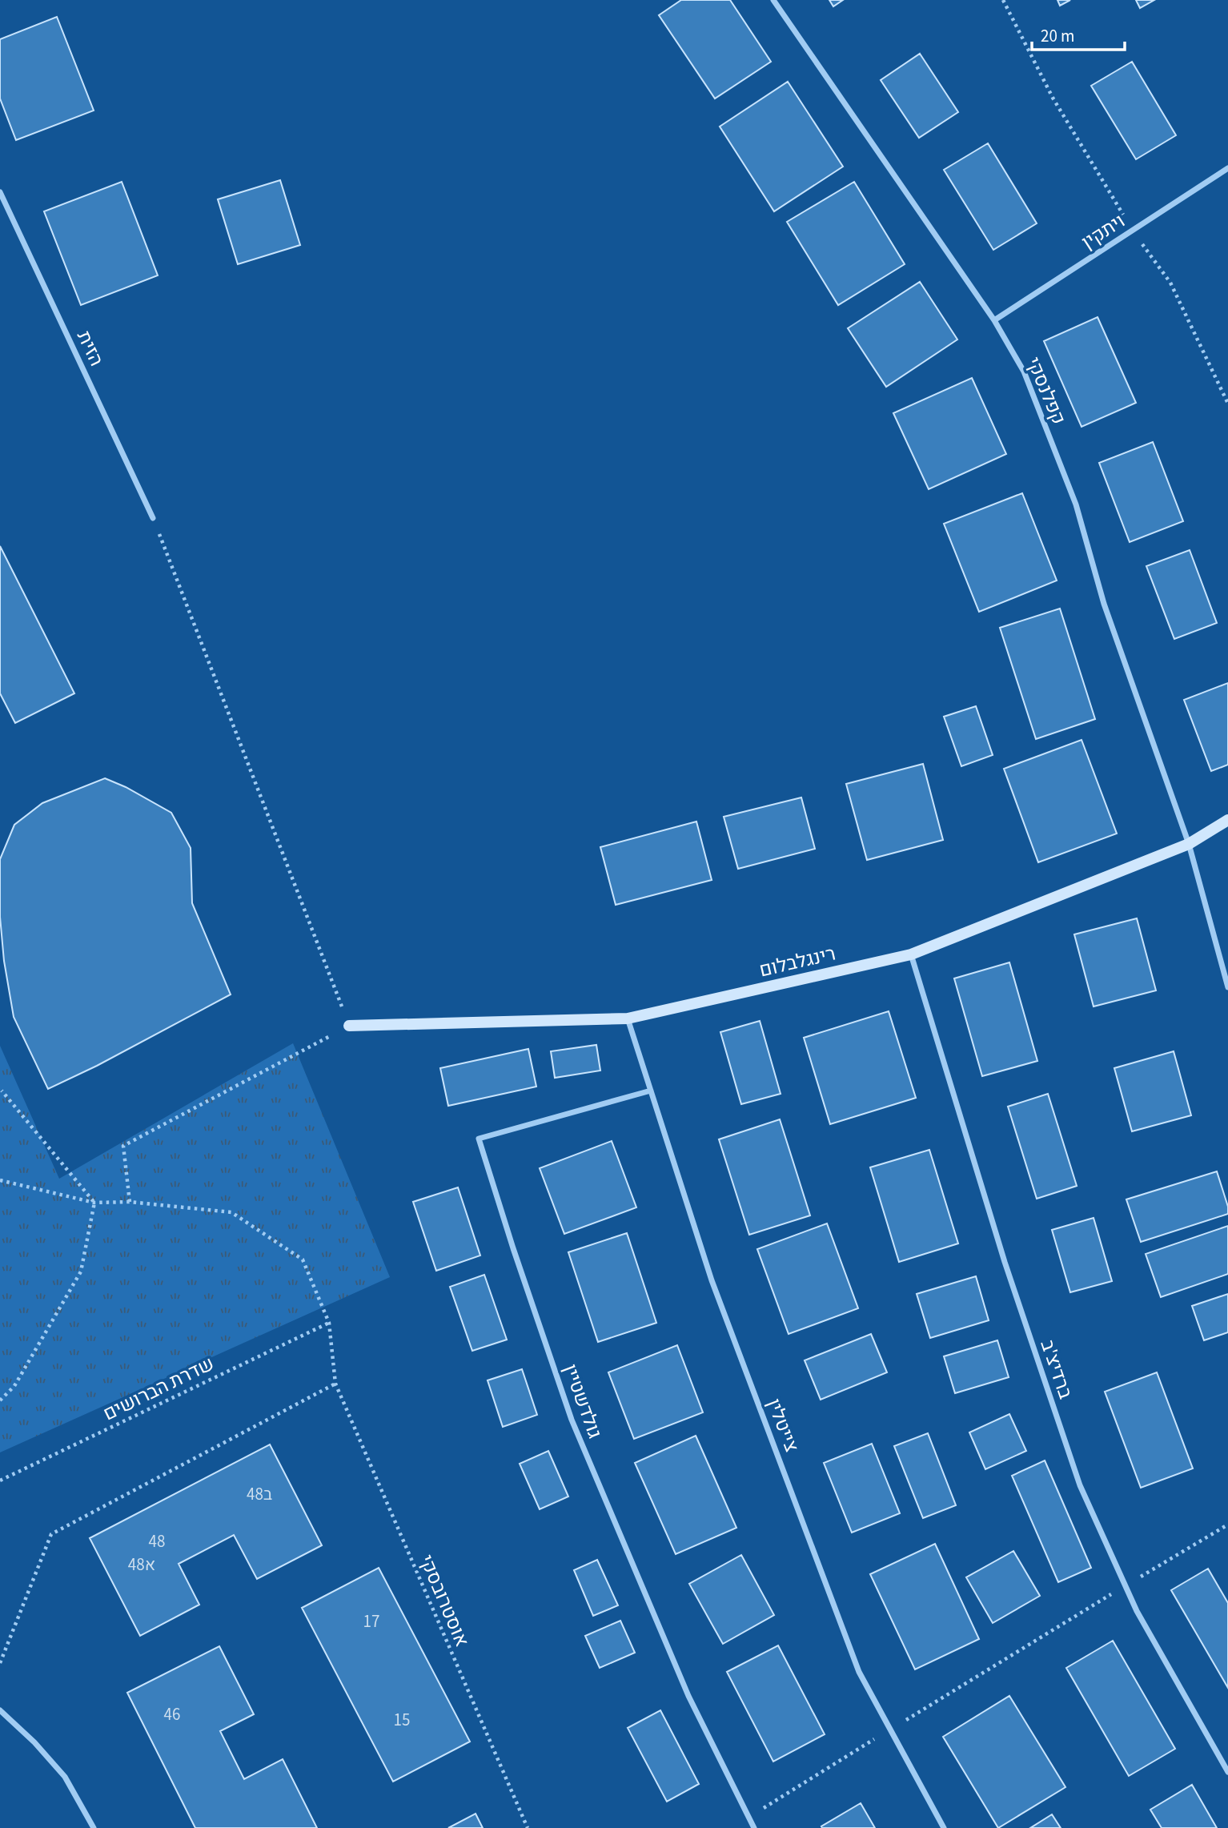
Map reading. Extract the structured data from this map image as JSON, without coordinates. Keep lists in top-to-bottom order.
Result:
{
  "streets": {
    "street": [
      "ויתקין",
      "הזית",
      "קפלנסקי",
      "רינגלבלום",
      "ברדיצ'ב",
      "גולדשטיין",
      "צייטלין"
    ],
    "path": ["שדרת הברושים", "אוסטרובסקי"]
  },
  "crossings": [
    ["ויתקין", "קפלנסקי"],
    ["קפלנסקי", "רינגלבלום"],
    ["רינגלבלום", "ברדיצ'ב"],
    ["רינגלבלום", "צייטלין"],
    ["שדרת הברושים", "אוסטרובסקי"],
    ["גולדשטיין", "צייטלין"]
  ],
  "house_numbers": [
    "48ב",
    "48",
    "48א",
    "17",
    "46",
    "15"
  ],
  "scale_bar": "20 m"
}
